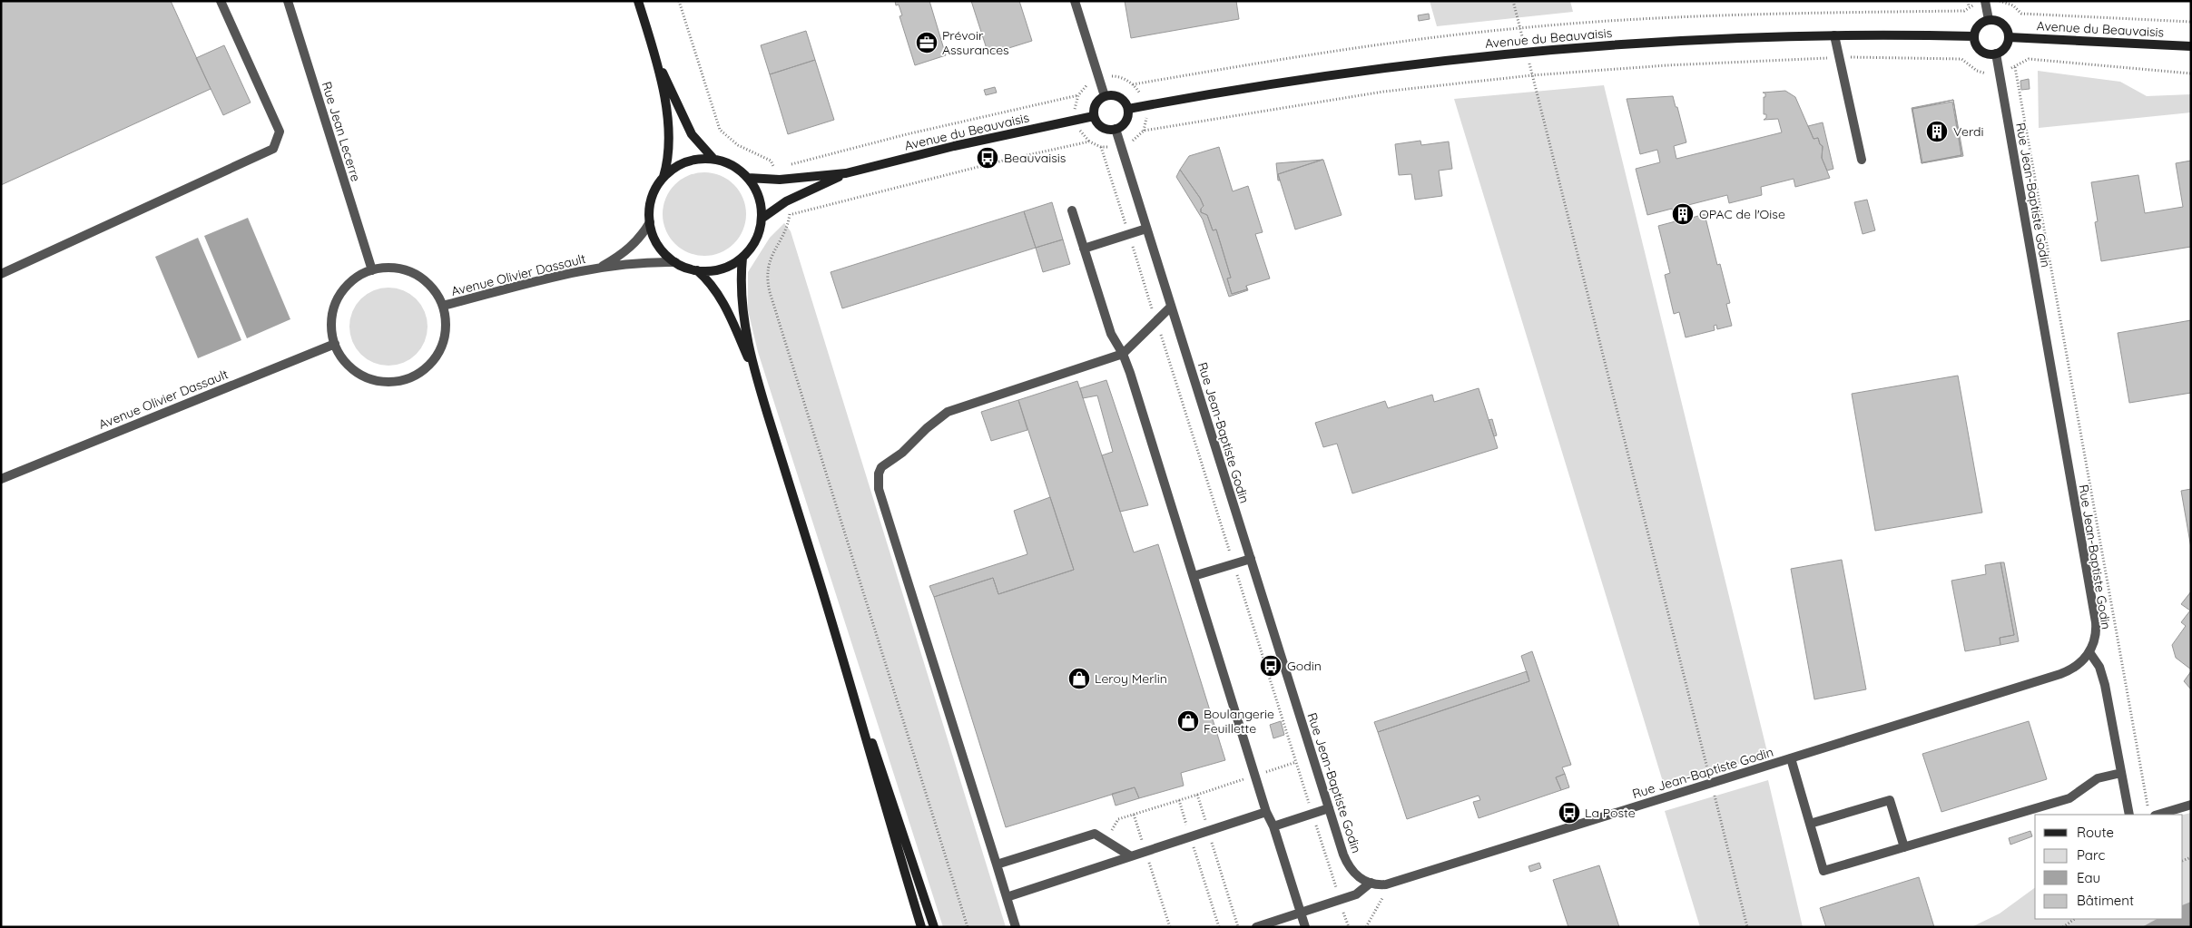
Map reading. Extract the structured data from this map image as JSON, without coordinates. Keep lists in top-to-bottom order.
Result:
{
  "streets": {
    "street": [
      "Avenue du Beauvaisis",
      "Rue Jean Lecerre",
      "Rue Jean-Baptiste Godin",
      "Avenue Olivier Dassault"
    ]
  },
  "crossings": [
    ["Avenue du Beauvaisis", "Rue Jean-Baptiste Godin"],
    ["Avenue du Beauvaisis", "Avenue Olivier Dassault"],
    ["Rue Jean Lecerre", "Avenue Olivier Dassault"]
  ],
  "places": {
    "office": ["Prévoir Assurances"],
    "building": ["Verdi", "OPAC de l'Oise"],
    "bus stop": ["Beauvaisis", "Godin", "La Poste"],
    "shop": ["Leroy Merlin", "Boulangerie Feuillette"]
  },
  "legend": [
    "Route",
    "Parc",
    "Eau",
    "Bâtiment"
  ]
}
